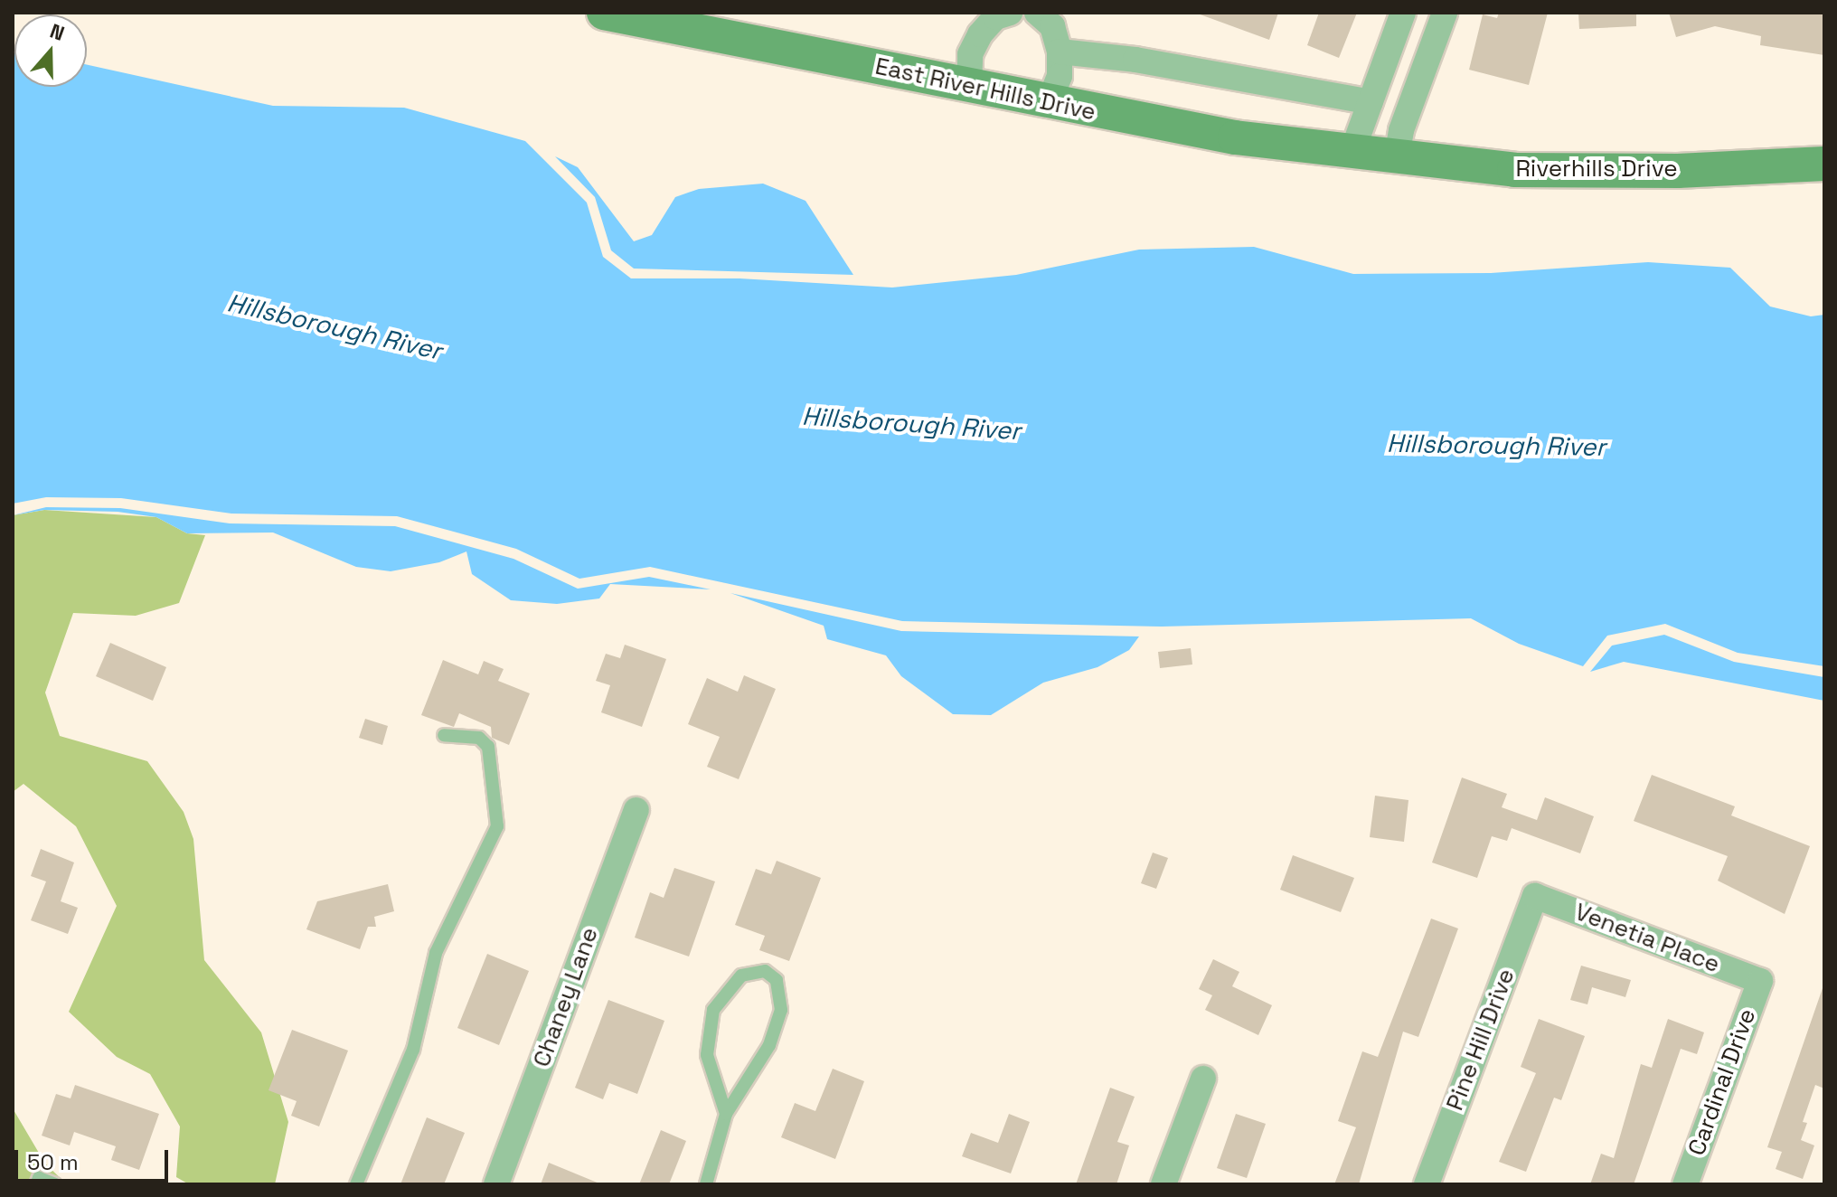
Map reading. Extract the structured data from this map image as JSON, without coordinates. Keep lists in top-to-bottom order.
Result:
{
  "streets": {
    "street": [
      "East River Hills Drive",
      "Riverhills Drive",
      "Venetia Place",
      "Chaney Lane",
      "Pine Hill Drive",
      "Cardinal Drive"
    ]
  },
  "crossings": [
    ["East River Hills Drive", "Riverhills Drive"],
    ["Venetia Place", "Pine Hill Drive"],
    ["Venetia Place", "Cardinal Drive"]
  ],
  "water": ["Hillsborough River"],
  "scale_bar": "50 m",
  "north": "top"
}
